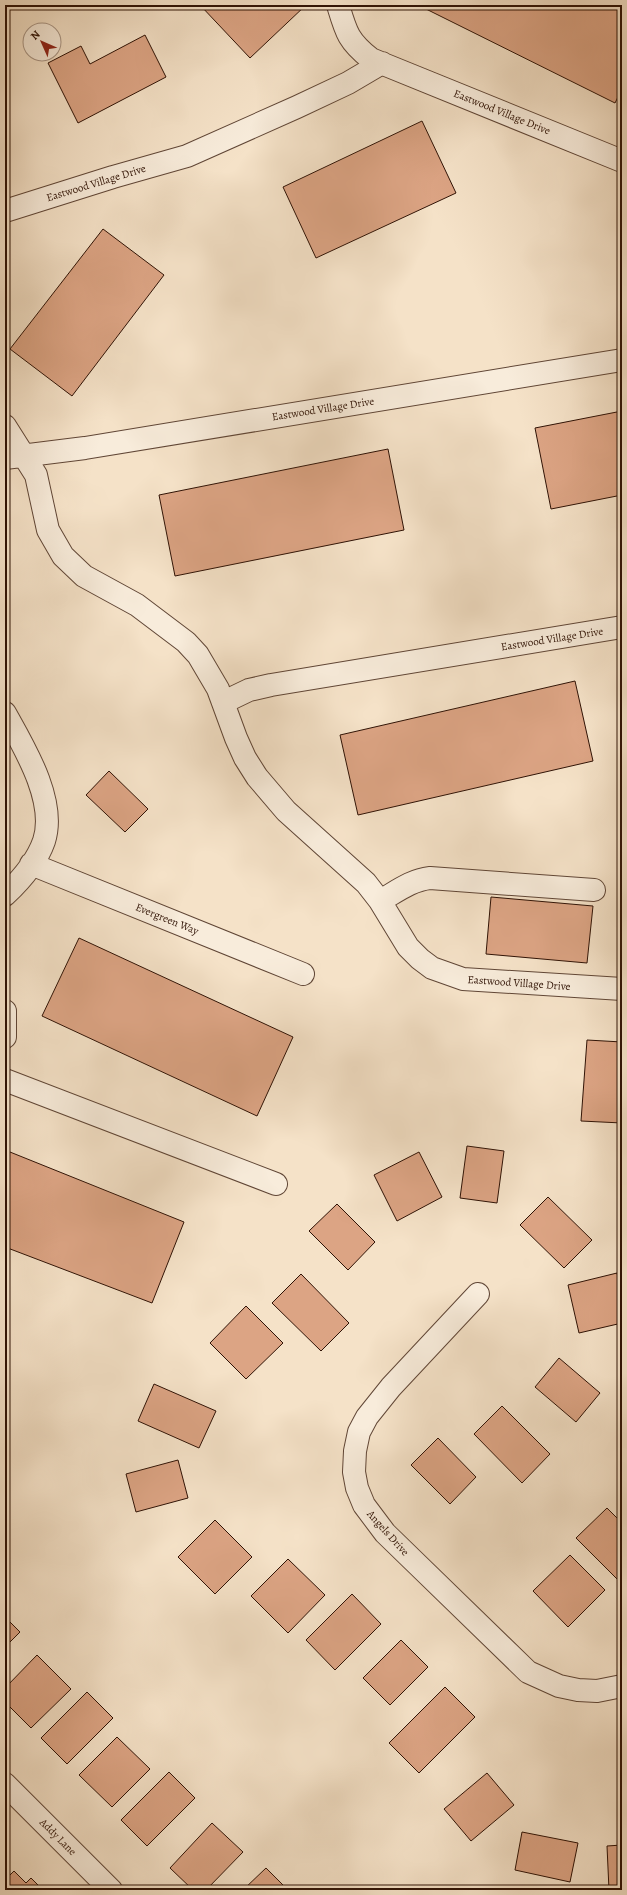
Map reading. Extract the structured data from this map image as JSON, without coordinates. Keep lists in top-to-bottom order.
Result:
{
  "streets": {
    "street": [
      "Eastwood Village Drive",
      "Evergreen Way",
      "Angels Drive",
      "Addy Lane"
    ]
  },
  "north": "top left"
}
